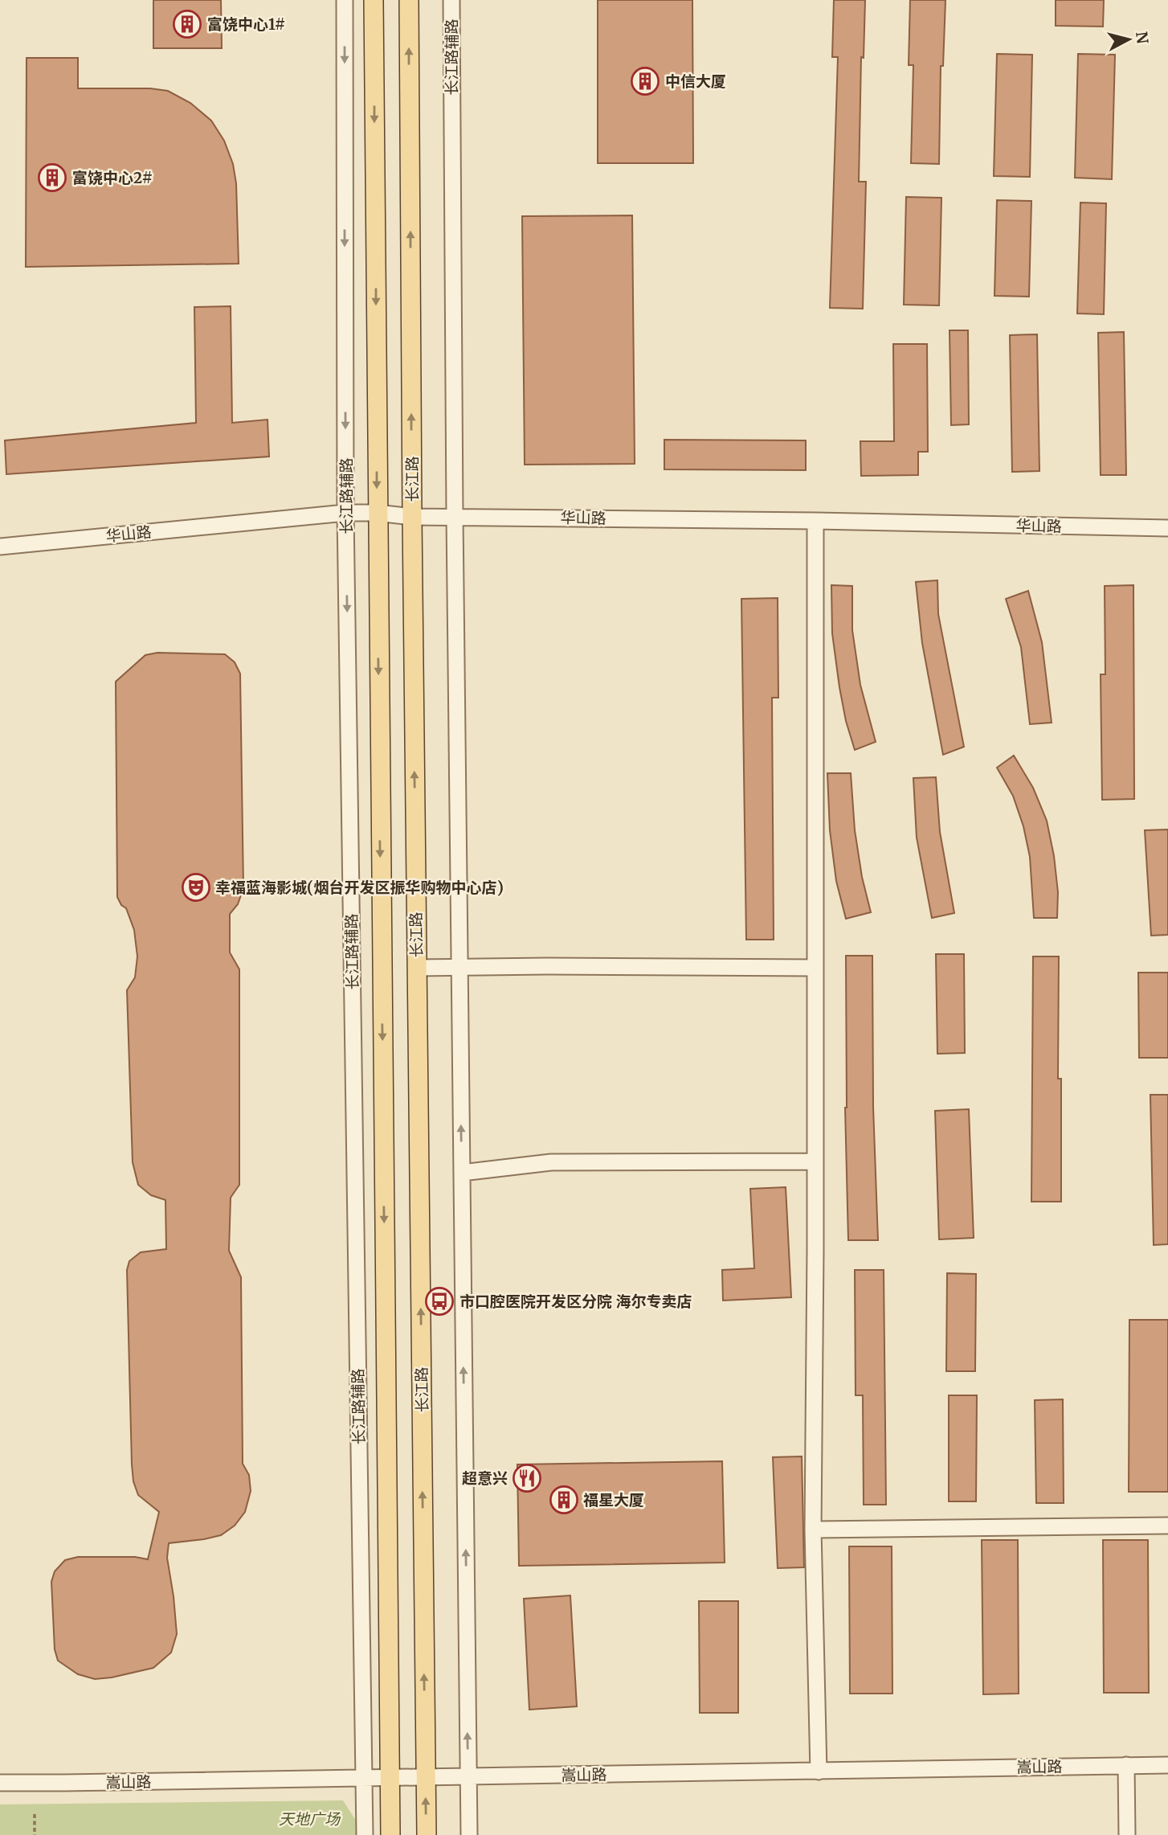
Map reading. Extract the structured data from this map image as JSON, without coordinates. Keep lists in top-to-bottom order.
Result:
{
  "streets": {
    "main road": ["长江路"],
    "street": ["长江路辅路", "华山路", "嵩山路"]
  },
  "crossings": [
    ["长江路辅路", "华山路"],
    ["长江路辅路", "嵩山路"],
    ["长江路", "华山路"],
    ["长江路", "嵩山路"]
  ],
  "parks": ["天地广场"],
  "places": {
    "building": [
      "富饶中心1#",
      "中信大厦",
      "富饶中心2#",
      "福星大厦"
    ],
    "theatre": ["幸福蓝海影城(烟台开发区振华购物中心店)"],
    "bus stop": ["市口腔医院开发区分院 海尔专卖店"],
    "restaurant": ["超意兴"]
  },
  "north": "right"
}
